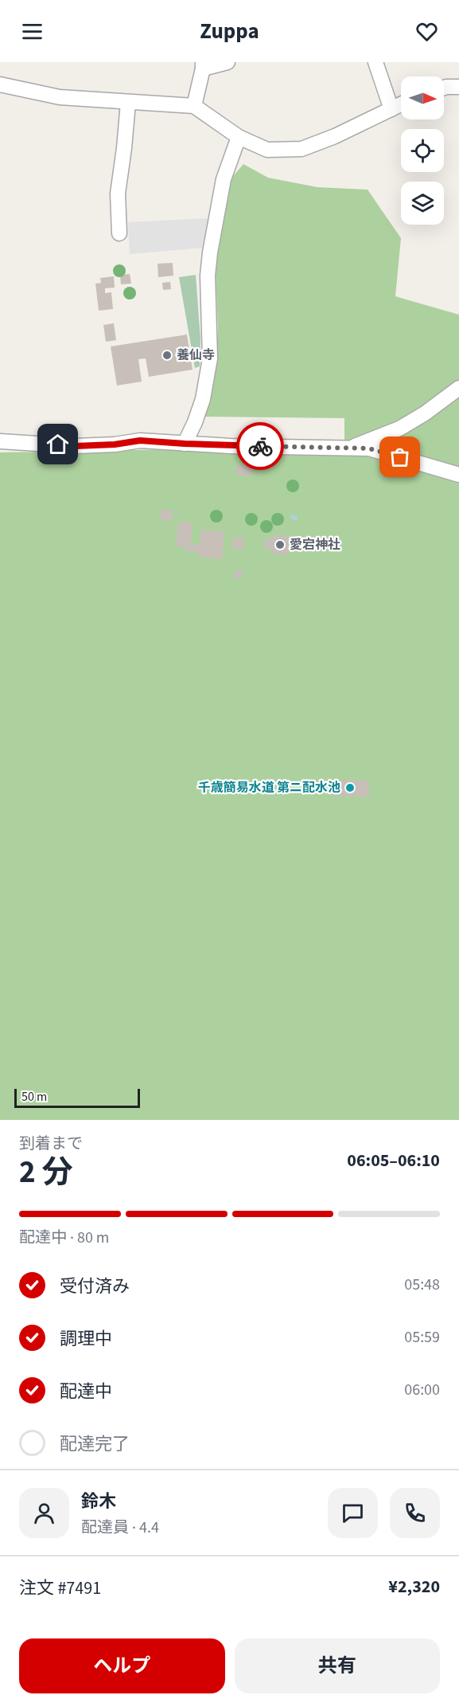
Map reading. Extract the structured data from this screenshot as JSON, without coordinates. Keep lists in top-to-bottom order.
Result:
{
  "places": ["養仙寺", "愛宕神社", "千歳簡易水道 第ニ配水池"],
  "scale_bar": "50 m",
  "north": "right",
  "page": {
    "header": "Zuppa",
    "scale": "50 m",
    "heading": ["2 分", "到着まで", "06:05–06:10"],
    "panel": [
      "鈴木",
      "配達員 · 4.4",
      "注文 #7491",
      "¥2,320"
    ],
    "bar": "配達中 · 80 m",
    "list": [
      ["受付済み", "05:48"],
      ["調理中", "05:59"],
      ["配達中", "06:00"],
      "配達完了"
    ],
    "buttons": ["ヘルプ", "共有"]
  }
}
